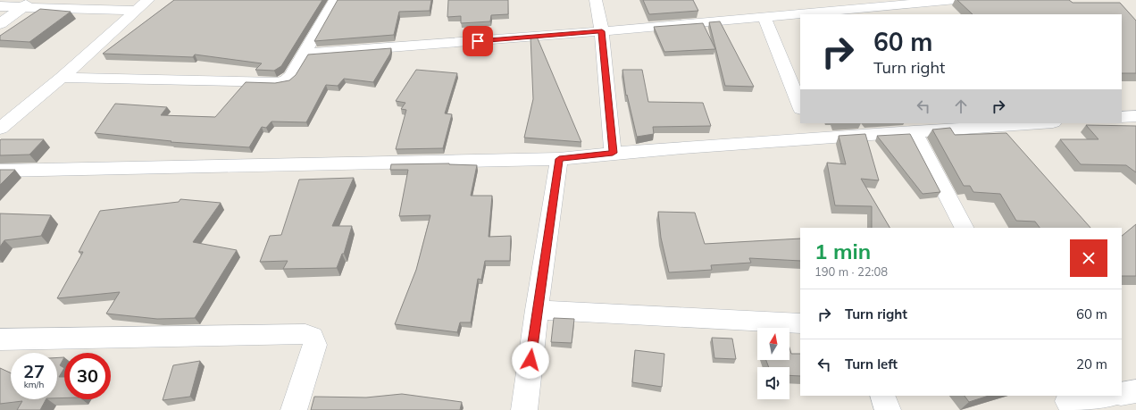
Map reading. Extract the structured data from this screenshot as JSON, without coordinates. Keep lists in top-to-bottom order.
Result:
{
  "north": "top",
  "page": {
    "turn": ["60 m", "Turn right"],
    "heading": ["1 min", "190 m · 22:08"],
    "list": [
      {
        "name": "Turn right",
        "value": "60 m"
      },
      {
        "name": "Turn left",
        "value": "20 m"
      }
    ],
    "speed": "27 km/h",
    "limit": "30"
  }
}
